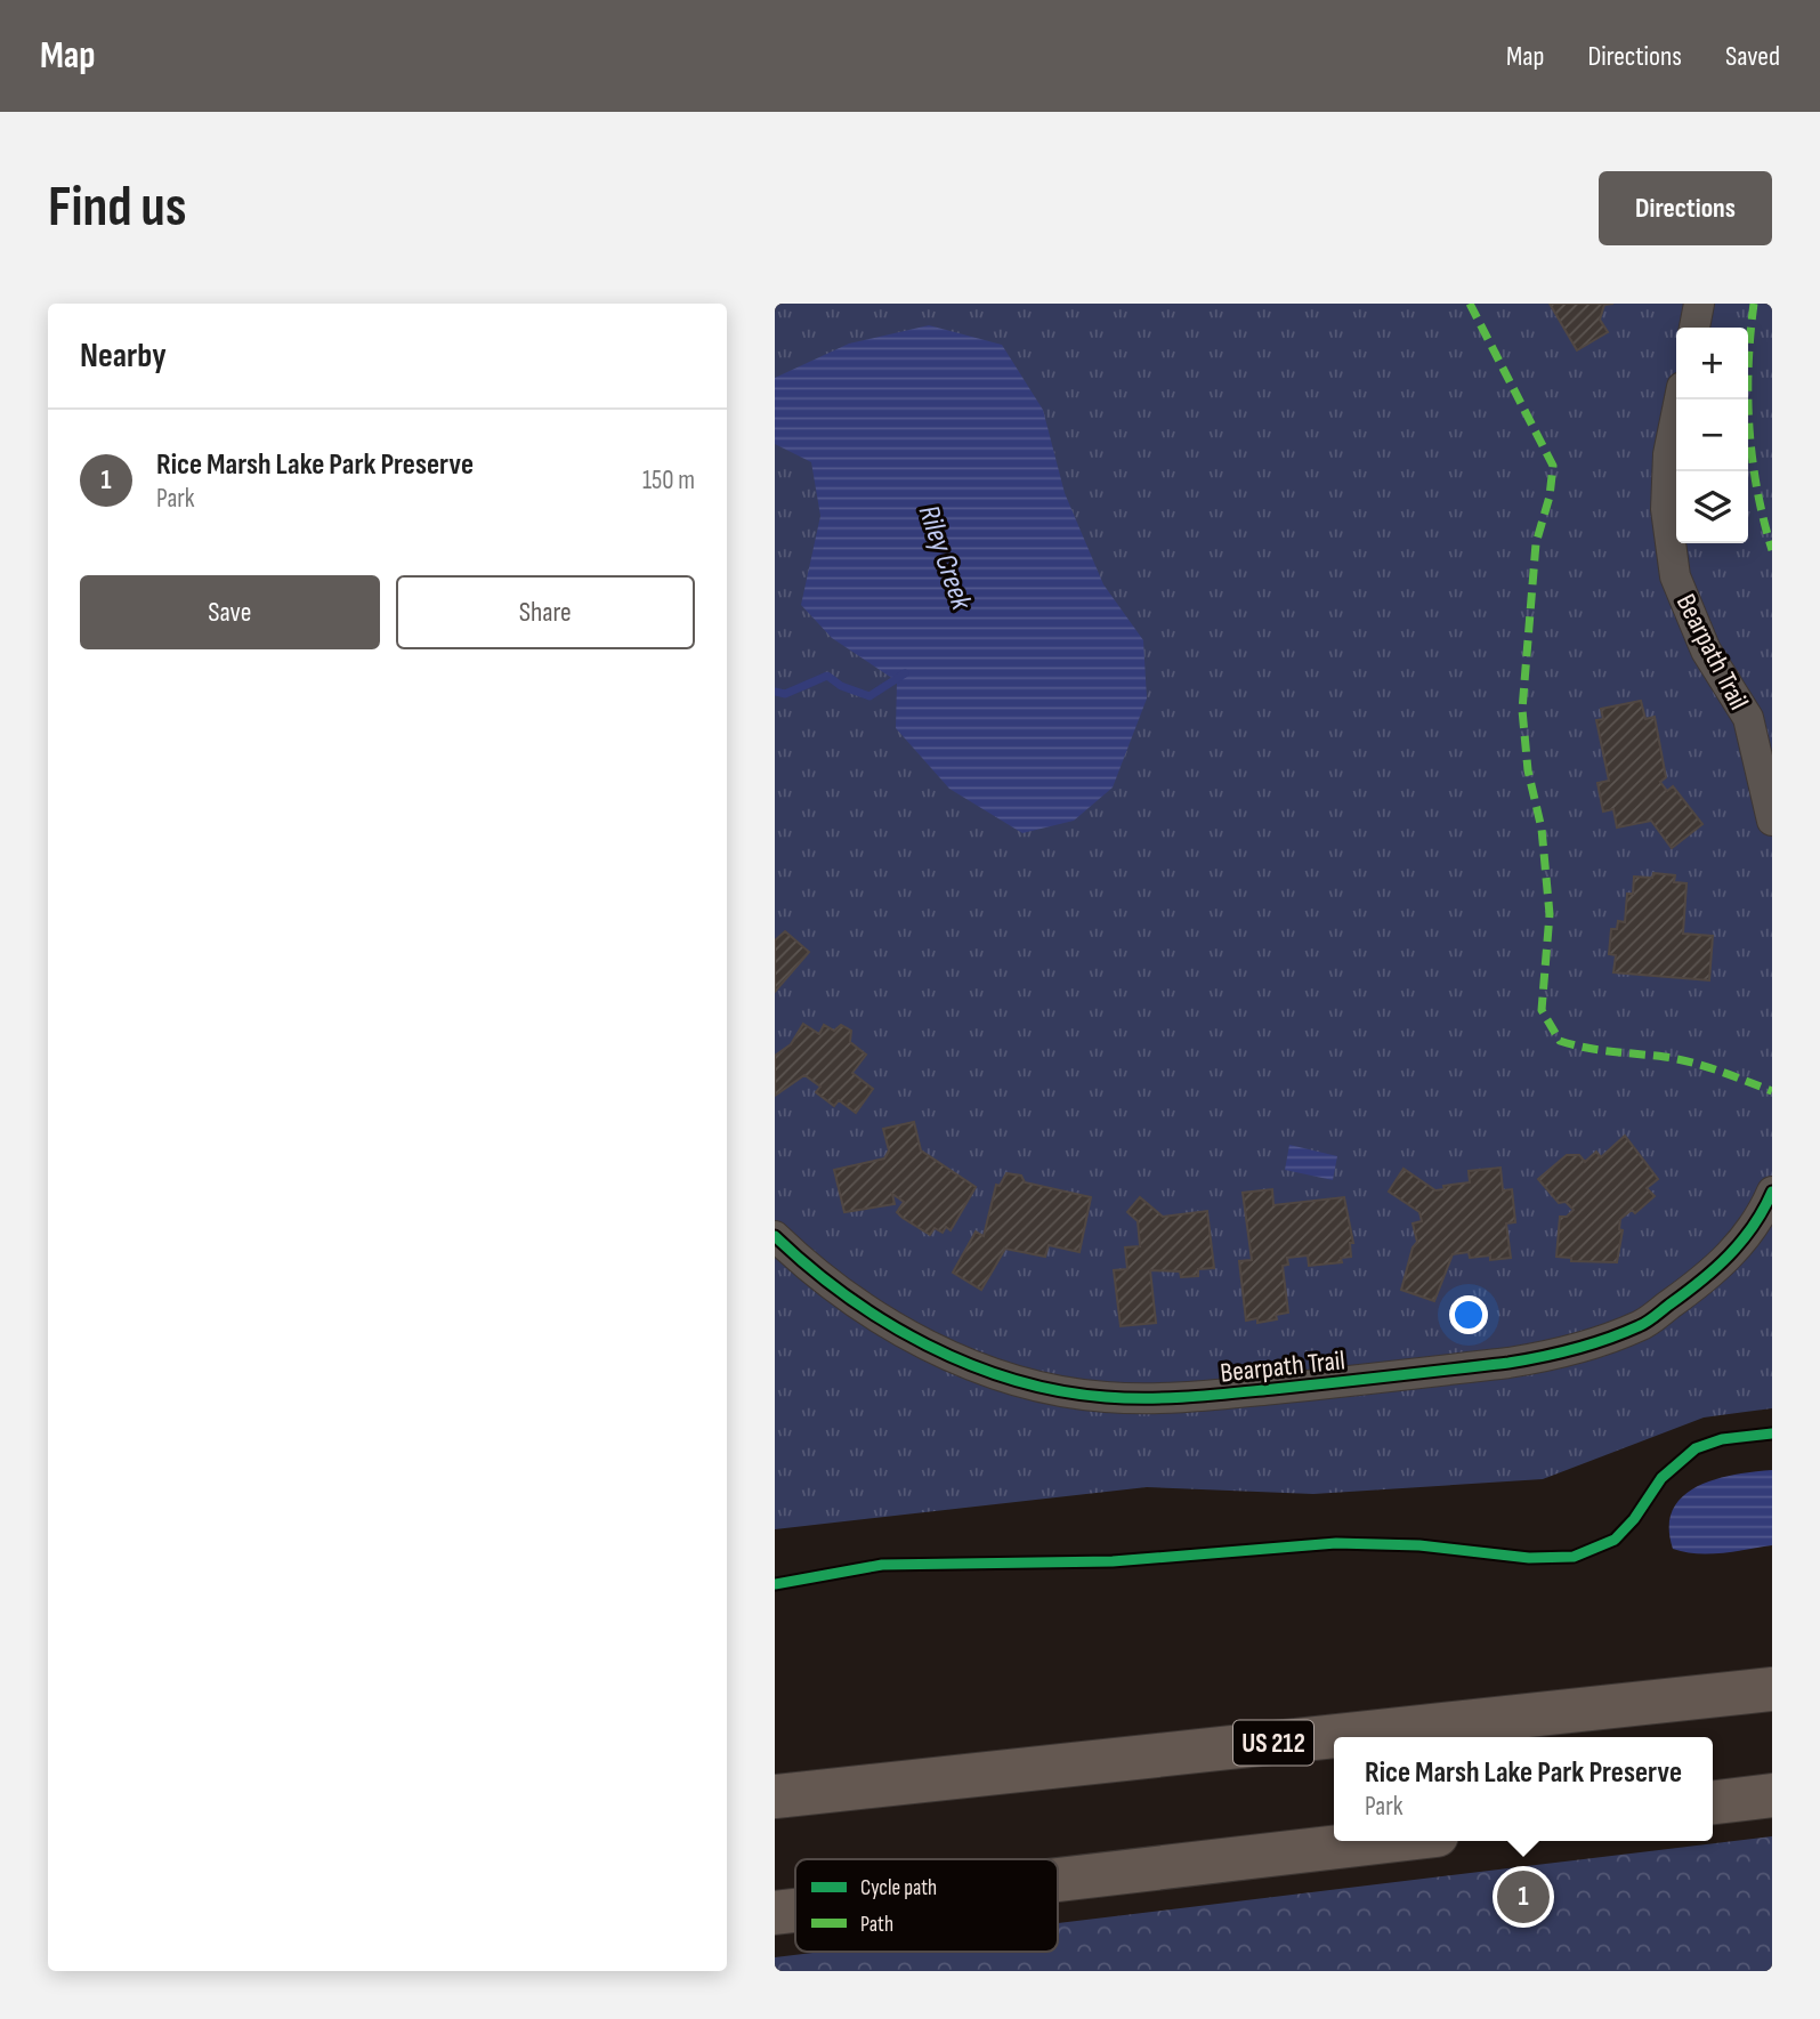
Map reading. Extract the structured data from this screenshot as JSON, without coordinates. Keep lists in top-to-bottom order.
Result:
{
  "streets": {
    "highway": ["US 212"],
    "street": ["Bearpath Trail"]
  },
  "water": ["Riley Creek"],
  "legend": ["Cycle path", "Path"],
  "page": {
    "header": "Map",
    "nav": ["Map", "Directions", "Saved"],
    "buttons": [
      "Directions",
      ["Save", "Share"]
    ],
    "title": "Find us",
    "heading": "Nearby",
    "map_buttons": ["+", "−"],
    "list": [
      {
        "mark": "1",
        "name": "Rice Marsh Lake Park Preserve",
        "note": "Park",
        "value": "150 m"
      }
    ],
    "popup": ["Rice Marsh Lake Park Preserve", "Park"],
    "pins": "1"
  }
}
